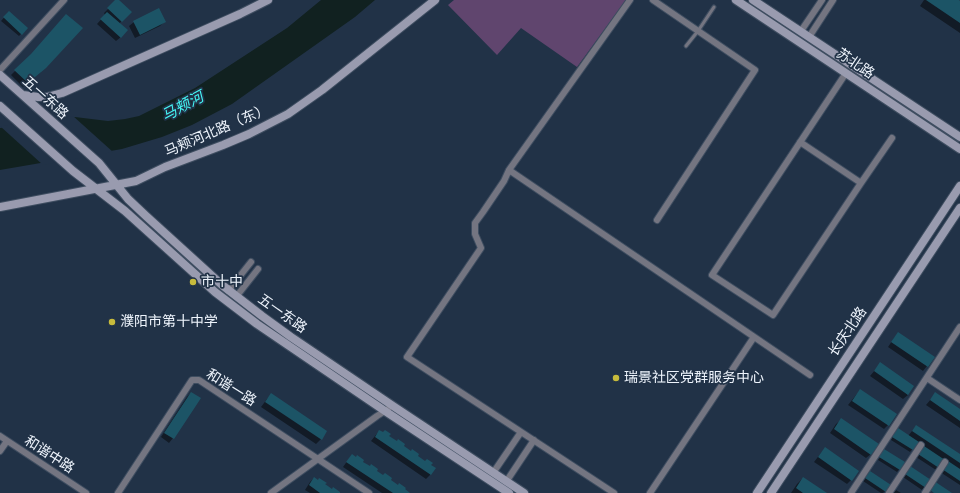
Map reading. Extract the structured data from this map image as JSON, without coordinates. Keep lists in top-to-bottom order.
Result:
{
  "streets": {
    "street": [
      "苏北路",
      "五一东路",
      "马颊河北路（东）",
      "长庆北路",
      "和谐一路",
      "和谐中路"
    ]
  },
  "crossings": [
    ["五一东路", "马颊河北路（东）"]
  ],
  "water": ["马颊河"],
  "places": ["市十中", "濮阳市第十中学", "瑞景社区党群服务中心"]
}
